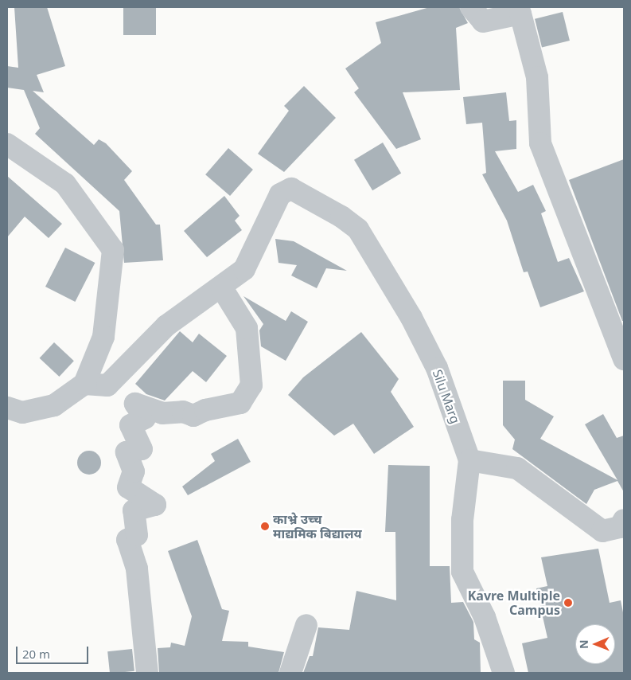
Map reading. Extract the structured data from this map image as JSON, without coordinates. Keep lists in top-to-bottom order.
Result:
{
  "streets": {
    "street": ["Silu Marg"]
  },
  "places": ["काभ्रे उच्च माद्यमिक बिद्यालय", "Kavre Multiple Campus"],
  "scale_bar": "20 m",
  "north": "left"
}
